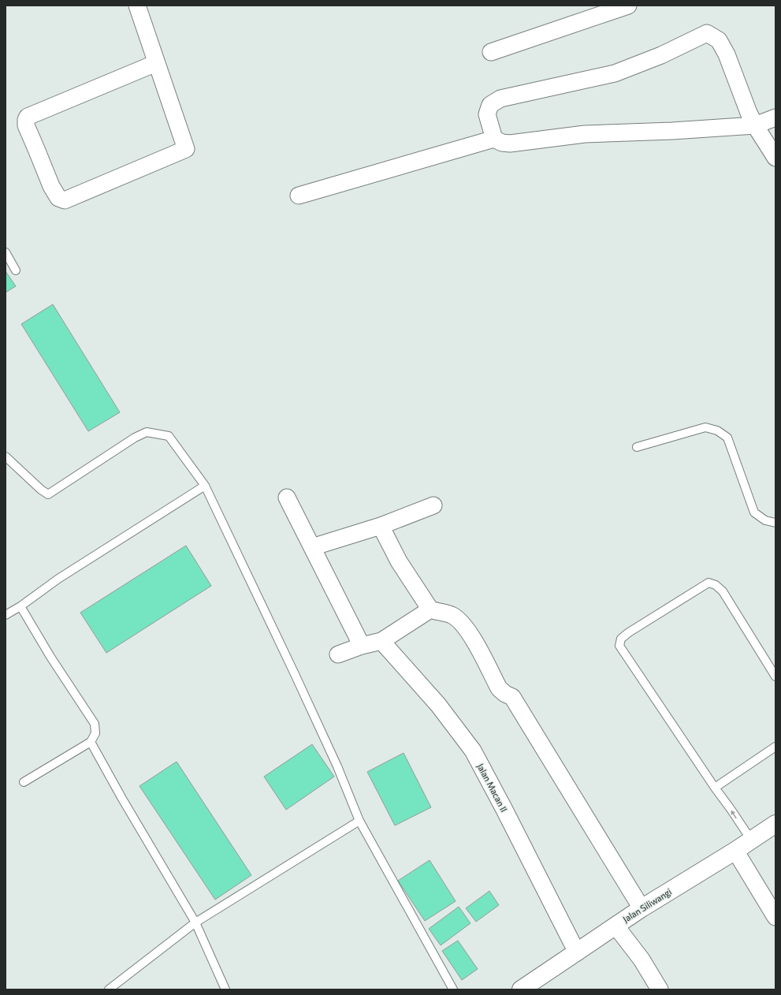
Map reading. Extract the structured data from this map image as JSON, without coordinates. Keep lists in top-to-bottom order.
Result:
{
  "streets": {
    "street": ["Jalan Macan II", "Jalan Siliwangi"]
  },
  "crossings": [
    ["Jalan Macan II", "Jalan Siliwangi"]
  ]
}
